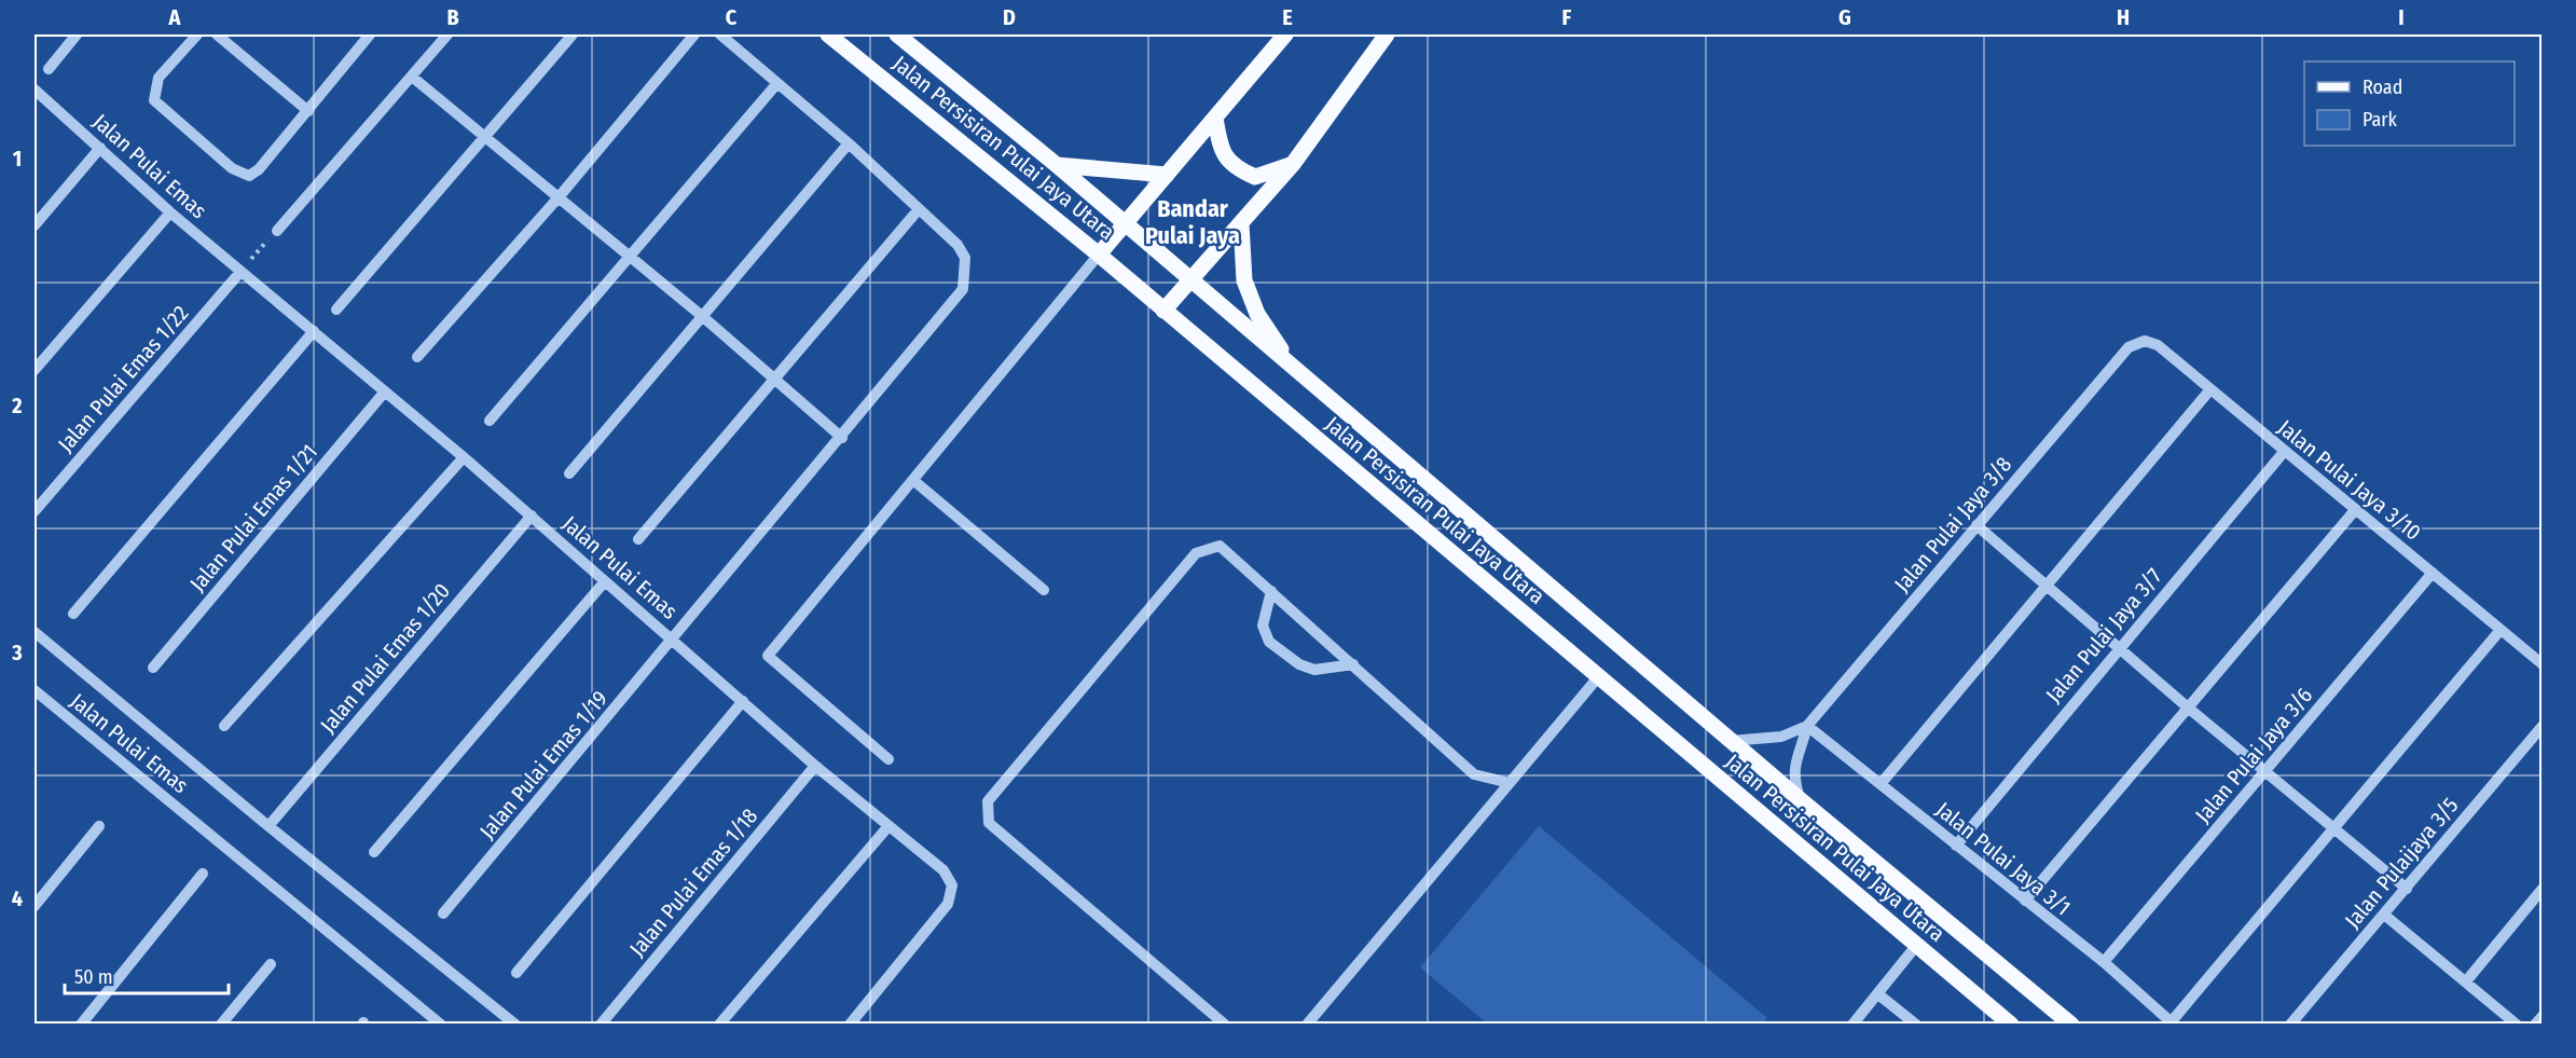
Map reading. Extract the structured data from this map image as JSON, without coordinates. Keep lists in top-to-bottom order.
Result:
{
  "streets": {
    "main road": ["Jalan Persisiran Pulai Jaya Utara"],
    "street": [
      "Jalan Pulai Emas",
      "Jalan Pulai Emas 1/22",
      "Jalan Pulai Jaya 3/10",
      "Jalan Pulai Emas 1/21",
      "Jalan Pulai Jaya 3/8",
      "Jalan Pulai Jaya 3/7",
      "Jalan Pulai Emas 1/20",
      "Jalan Pulai Jaya 3/6",
      "Jalan Pulai Emas 1/19",
      "Jalan Pulai Jaya 3/1",
      "Jalan Pulaijaya 3/5",
      "Jalan Pulai Emas 1/18"
    ]
  },
  "crossings": [
    ["Jalan Pulai Emas", "Jalan Pulai Emas 1/22"],
    ["Jalan Pulai Emas", "Jalan Pulai Emas 1/21"],
    ["Jalan Pulai Emas", "Jalan Pulai Emas 1/20"],
    ["Jalan Pulai Emas", "Jalan Pulai Emas 1/19"],
    ["Jalan Pulai Emas", "Jalan Pulai Emas 1/18"],
    ["Jalan Pulai Jaya 3/10", "Jalan Pulai Jaya 3/8"],
    ["Jalan Pulai Jaya 3/10", "Jalan Pulai Jaya 3/7"],
    ["Jalan Pulai Jaya 3/10", "Jalan Pulai Jaya 3/6"],
    ["Jalan Pulai Jaya 3/8", "Jalan Pulai Jaya 3/1"],
    ["Jalan Pulai Jaya 3/7", "Jalan Pulai Jaya 3/1"],
    ["Jalan Pulai Jaya 3/6", "Jalan Pulai Jaya 3/1"]
  ],
  "districts": ["Bandar Pulai Jaya"],
  "legend": ["Road", "Park"],
  "scale_bar": "50 m",
  "grid": {
    "columns": [
      "A",
      "B",
      "C",
      "D",
      "E",
      "F",
      "G",
      "H",
      "I"
    ],
    "rows": [
      "1",
      "2",
      "3",
      "4"
    ]
  }
}
